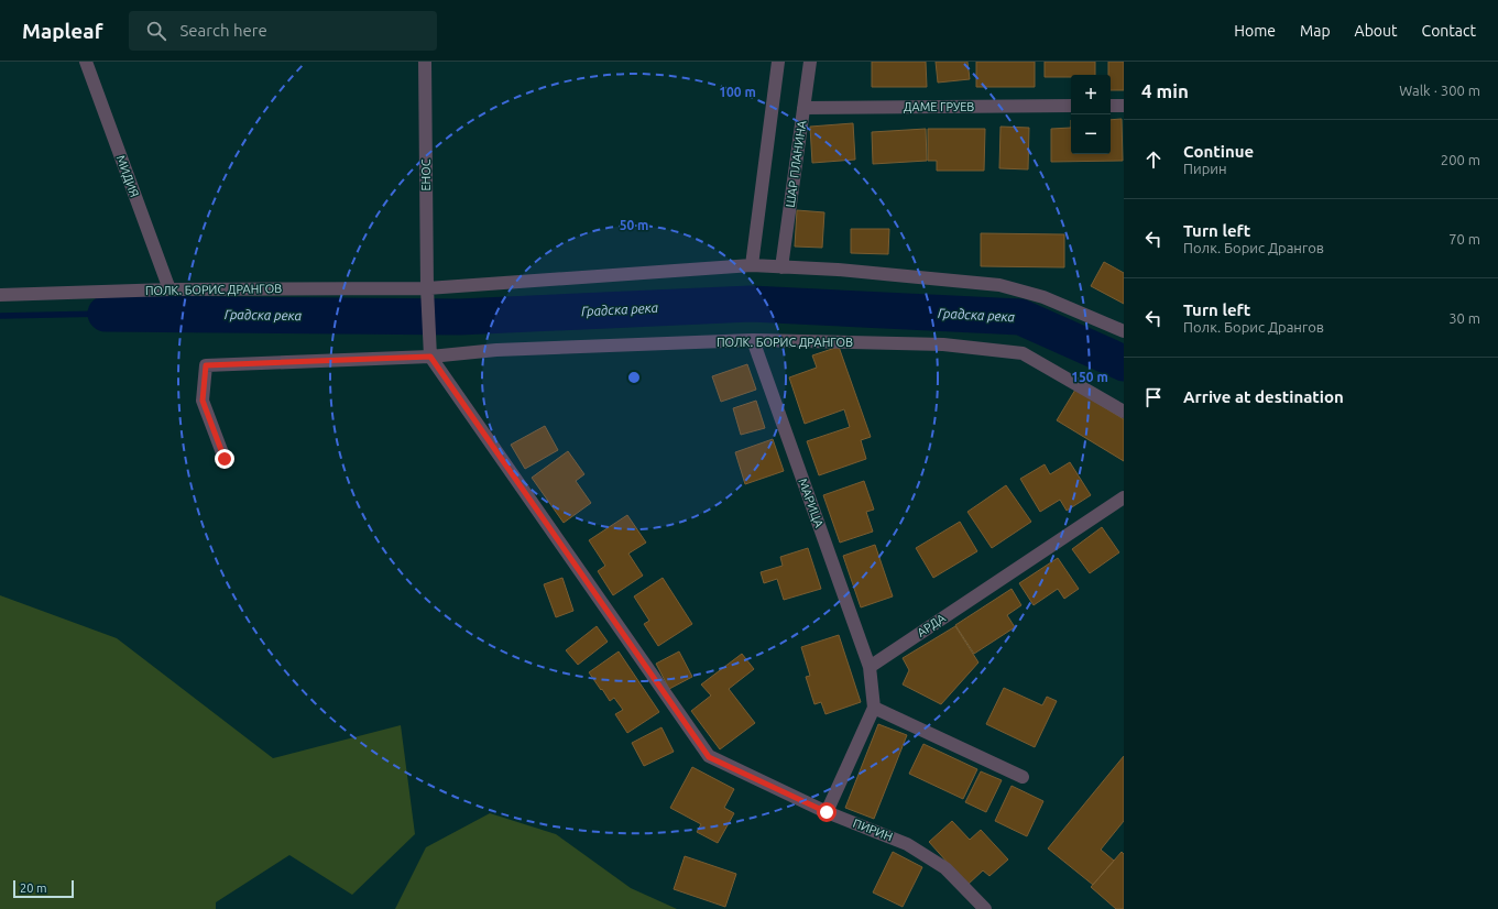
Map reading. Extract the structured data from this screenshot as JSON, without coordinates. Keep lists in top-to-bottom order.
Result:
{
  "streets": {
    "street": [
      "ДАМЕ ГРУЕВ",
      "ШАР ПЛАНИНА",
      "ЕНОС",
      "МИДИЯ",
      "ПОЛК. БОРИС ДРАНГОВ",
      "МАРИЦА",
      "АРДА",
      "ПИРИН"
    ]
  },
  "crossings": [
    ["ДАМЕ ГРУЕВ", "ШАР ПЛАНИНА"],
    ["ШАР ПЛАНИНА", "ПОЛК. БОРИС ДРАНГОВ"],
    ["ЕНОС", "ПОЛК. БОРИС ДРАНГОВ"],
    ["МИДИЯ", "ПОЛК. БОРИС ДРАНГОВ"],
    ["ПОЛК. БОРИС ДРАНГОВ", "МАРИЦА"],
    ["ПОЛК. БОРИС ДРАНГОВ", "ПИРИН"],
    ["МАРИЦА", "АРДА"]
  ],
  "water": ["Градска река"],
  "scale_bar": "20 m",
  "page": {
    "header": "Mapleaf",
    "search": "Search here",
    "nav": [
      "Home",
      "Map",
      "About",
      "Contact"
    ],
    "heading": ["4 min", "Walk · 300 m"],
    "map_buttons": ["+", "−"],
    "list": [
      ["Continue", "Пирин", "200 m"],
      ["Turn left", "Полк. Борис Дрангов", "70 m"],
      ["Turn left", "Полк. Борис Дрангов", "30 m"],
      "Arrive at destination"
    ],
    "scale": "20 m"
  },
  "rings": ["100 m", "50 m", "150 m"]
}
